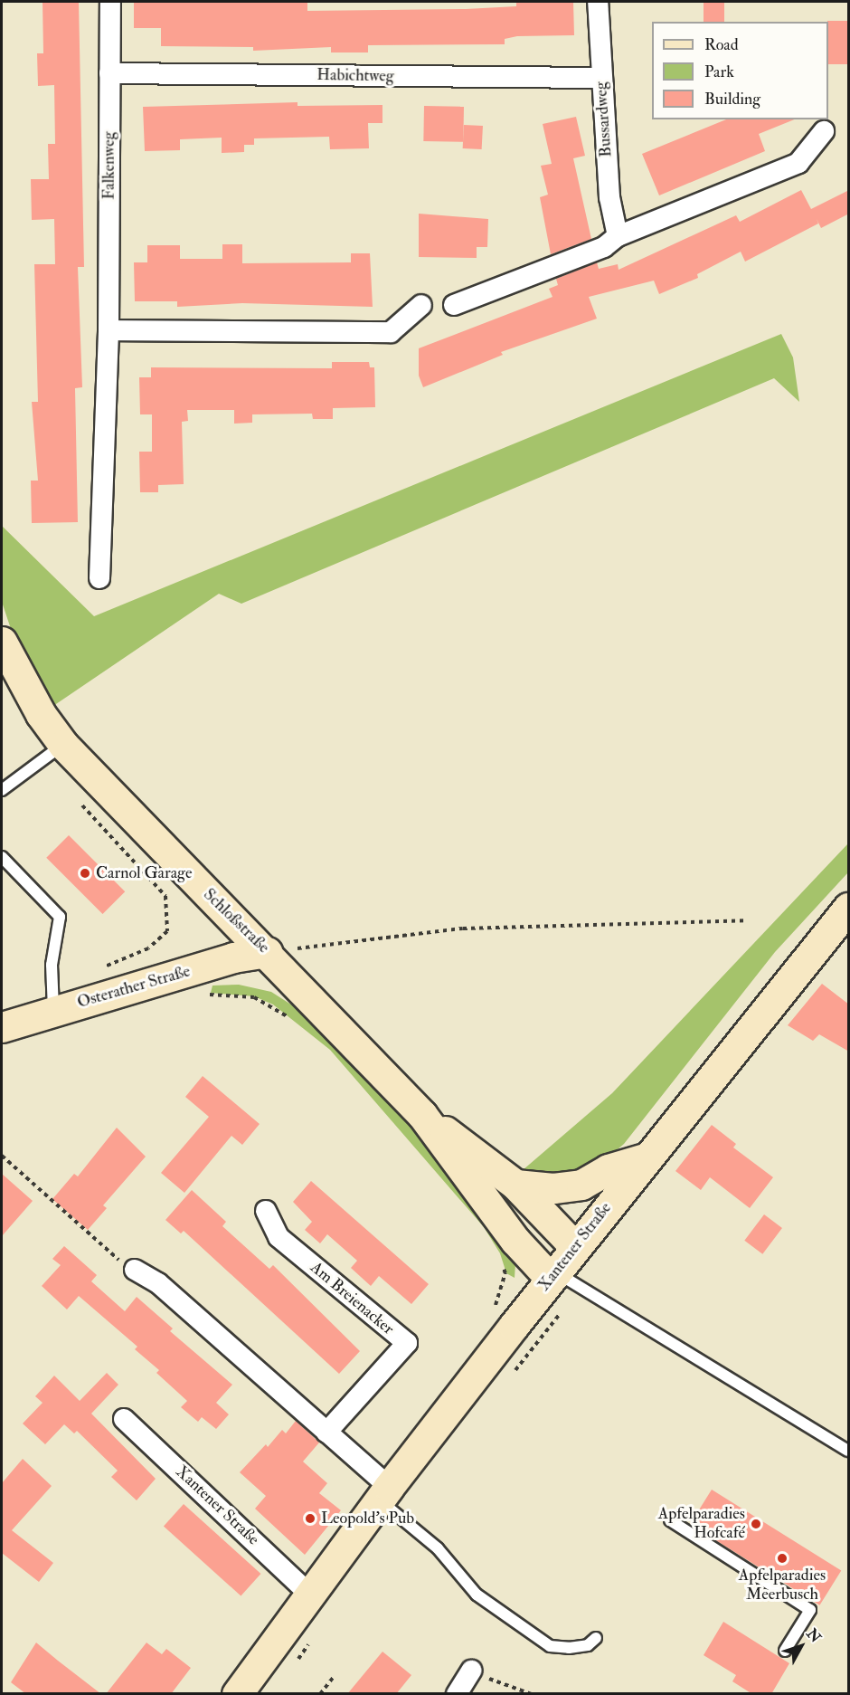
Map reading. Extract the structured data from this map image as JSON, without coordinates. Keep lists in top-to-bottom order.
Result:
{
  "streets": {
    "main road": ["Schloßstraße", "Osterather Straße", "Xantener Straße"],
    "street": [
      "Habichtweg",
      "Bussardweg",
      "Falkenweg",
      "Am Breienacker"
    ]
  },
  "crossings": [
    ["Habichtweg", "Bussardweg"],
    ["Habichtweg", "Falkenweg"],
    ["Schloßstraße", "Osterather Straße"],
    ["Schloßstraße", "Xantener Straße"]
  ],
  "places": [
    "Carnol Garage",
    "Leopold's Pub",
    "Apfelparadies Hofcafé",
    "Apfelparadies Meerbusch"
  ],
  "legend": ["Road", "Park", "Building"],
  "north": "top right"
}
